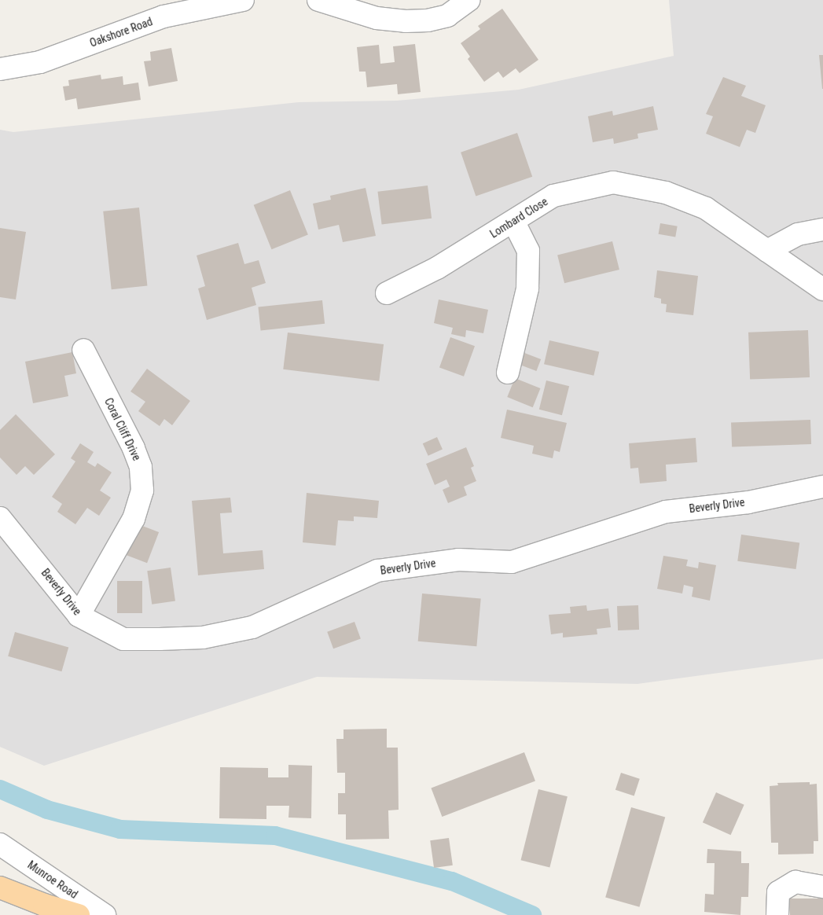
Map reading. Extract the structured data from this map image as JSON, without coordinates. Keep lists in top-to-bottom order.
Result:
{
  "streets": {
    "street": [
      "Oakshore Road",
      "Lombard Close",
      "Coral Cliff Drive",
      "Beverly Drive",
      "Munroe Road"
    ]
  },
  "crossings": [
    ["Coral Cliff Drive", "Beverly Drive"]
  ]
}
